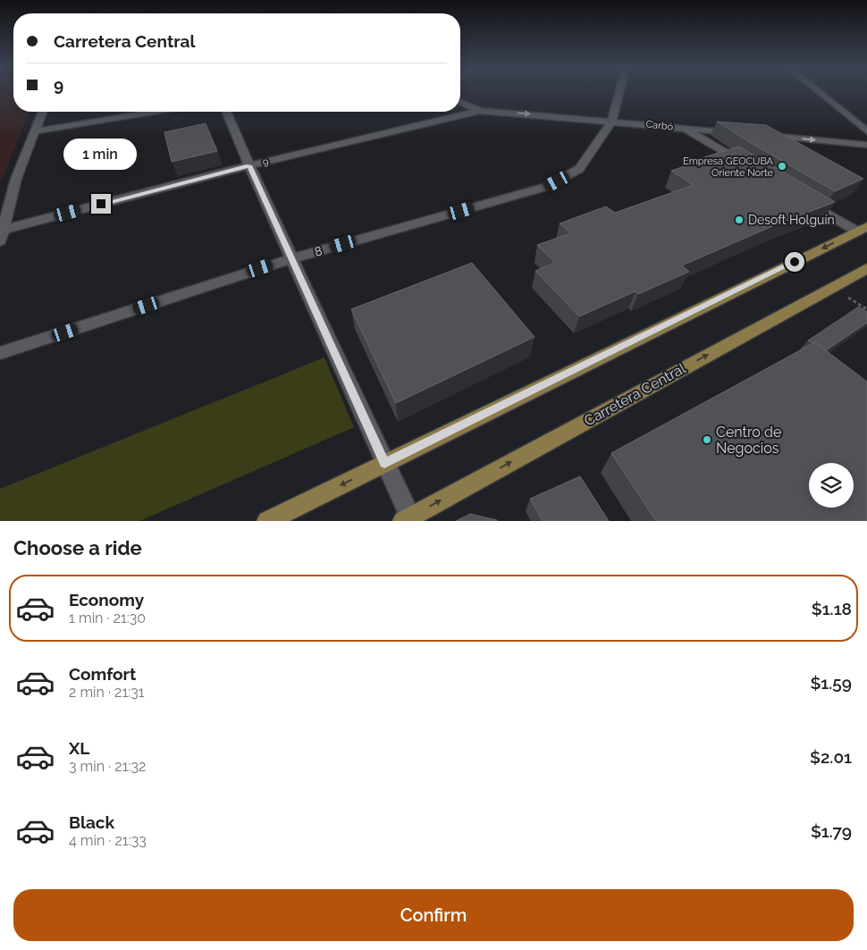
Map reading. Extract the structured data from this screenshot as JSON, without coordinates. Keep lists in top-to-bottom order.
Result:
{
  "streets": {
    "main road": ["Carretera Central"],
    "street": ["Carbó", "9", "8"]
  },
  "crossings": [
    ["Carbó", "9"],
    ["Carbó", "8"]
  ],
  "one_way": ["Carbó"],
  "places": ["Empresa GEOCUBA Oriente Norte", "Desoft Holguín", "Centro de Negocios"],
  "page": {
    "banner": ["Carretera Central", "9"],
    "bubble": "1 min",
    "heading": "Choose a ride",
    "list": [
      {
        "name": "Economy",
        "note": "1 min · 21:30",
        "value": "$1.18"
      },
      {
        "name": "Comfort",
        "note": "2 min · 21:31",
        "value": "$1.59"
      },
      {
        "name": "XL",
        "note": "3 min · 21:32",
        "value": "$2.01"
      },
      {
        "name": "Black",
        "note": "4 min · 21:33",
        "value": "$1.79"
      }
    ],
    "buttons": "Confirm"
  }
}
